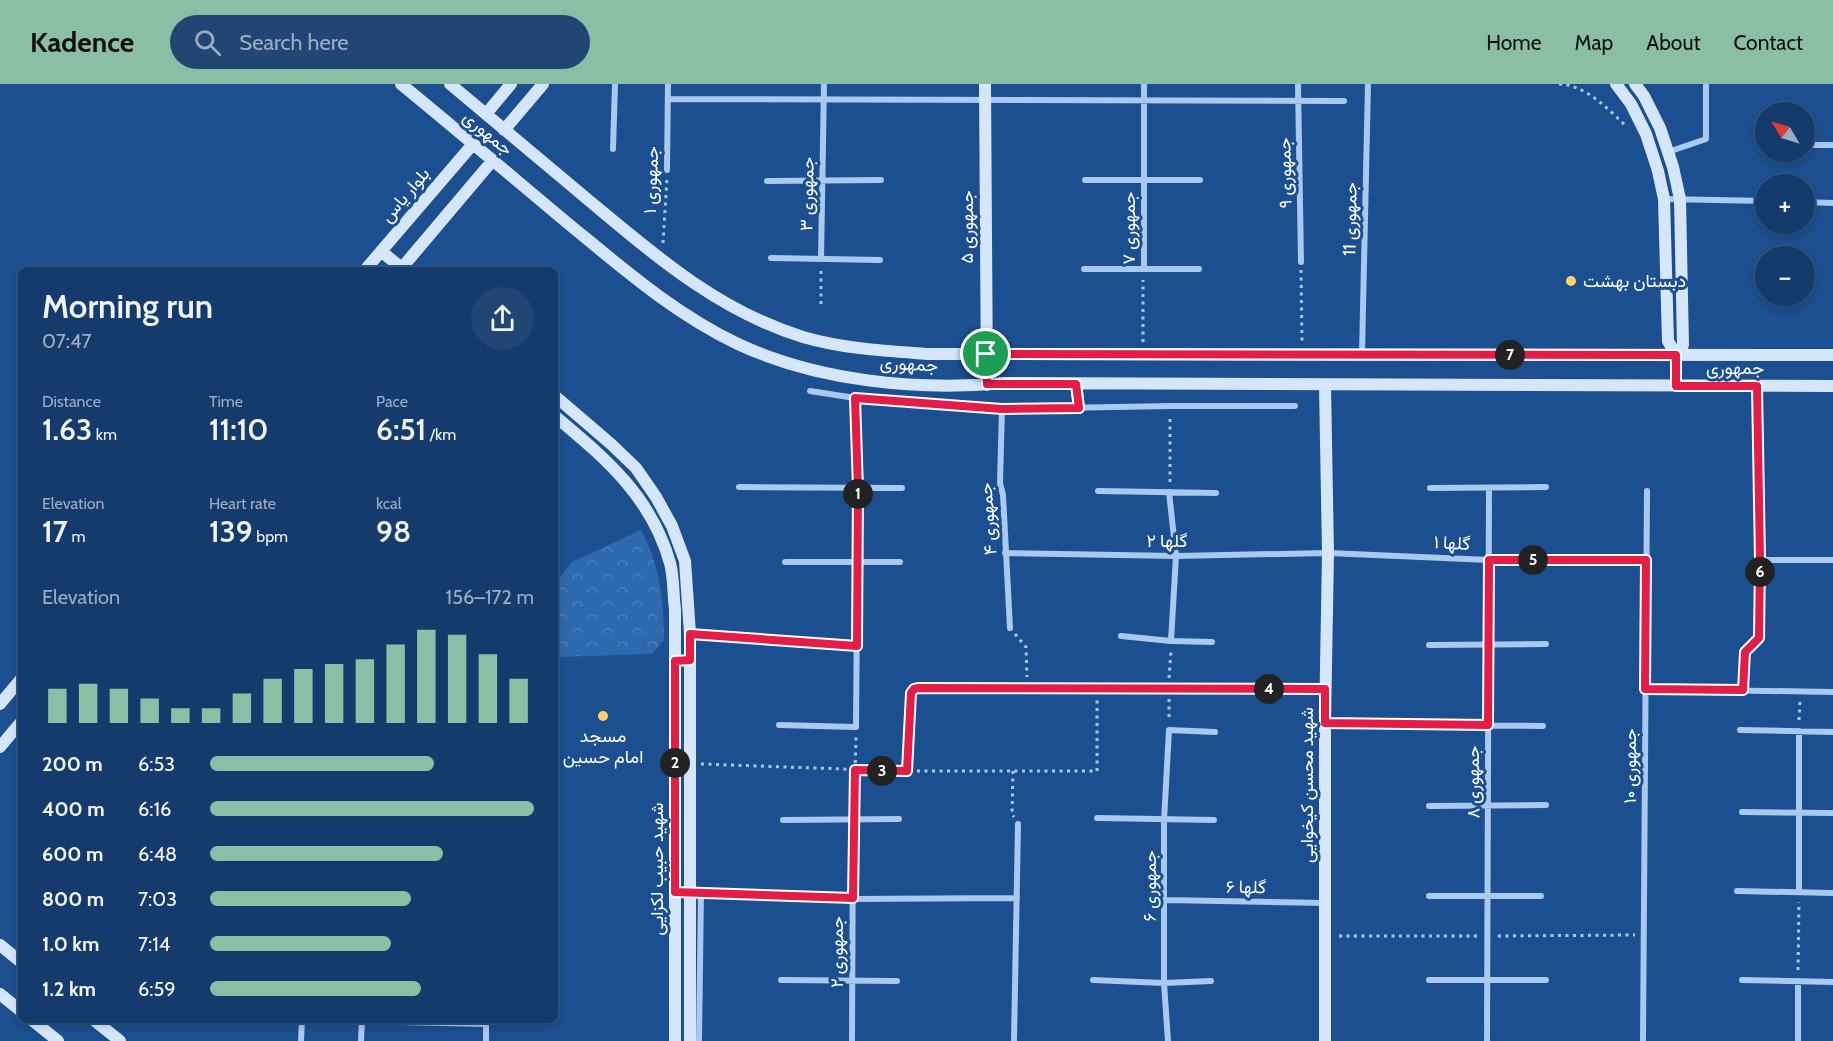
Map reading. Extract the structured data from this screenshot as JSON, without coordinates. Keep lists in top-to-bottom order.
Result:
{
  "streets": {
    "main road": [
      "جمهوری",
      "بلوار یاس",
      "جمهوری ۵",
      "شهید محسن کیخوایی",
      "شهید حبیب لکزایی"
    ],
    "street": [
      "جمهوری ۹",
      "جمهوری ۱",
      "جمهوری ۳",
      "جمهوری 11",
      "جمهوری ۷",
      "جمهوری ۴",
      "گلها ۲",
      "گلها ۱",
      "جمهوری ۱۰",
      "جمهوری ۸",
      "جمهوری ۶",
      "گلها ۶",
      "جمهوری ۲"
    ]
  },
  "crossings": [
    ["جمهوری", "جمهوری ۱"],
    ["جمهوری", "بلوار یاس"],
    ["جمهوری", "جمهوری 11"],
    ["جمهوری", "جمهوری ۵"],
    ["جمهوری", "جمهوری ۷"],
    ["جمهوری", "شهید محسن کیخوایی"],
    ["جمهوری ۴", "گلها ۲"],
    ["گلها ۲", "گلها ۱"],
    ["گلها ۲", "شهید محسن کیخوایی"],
    ["گلها ۱", "جمهوری ۱۰"],
    ["گلها ۱", "جمهوری ۸"],
    ["گلها ۱", "شهید محسن کیخوایی"],
    ["شهید محسن کیخوایی", "گلها ۶"],
    ["جمهوری ۶", "گلها ۶"]
  ],
  "places": ["دبستان بهشت", "مسجد امام حسین"],
  "north": "top left",
  "page": {
    "header": "Kadence",
    "search": "Search here",
    "nav": [
      "Home",
      "Map",
      "About",
      "Contact"
    ],
    "map_buttons": ["+", "−"],
    "heading": ["Morning run", "07:47"],
    "pins": [
      "7",
      "1",
      "5",
      "6",
      "4",
      "2",
      "3"
    ],
    "stats": [
      ["Distance", "1.63 km"],
      ["Time", "11:10"],
      ["Pace", "6:51 /km"],
      ["Elevation", "17 m"],
      ["Heart rate", "139 bpm"],
      ["kcal", "98"]
    ],
    "chart": ["Elevation", "156–172 m"],
    "list": [
      {
        "name": "200 m",
        "note": "6:53"
      },
      {
        "name": "400 m",
        "note": "6:16"
      },
      {
        "name": "600 m",
        "note": "6:48"
      },
      {
        "name": "800 m",
        "note": "7:03"
      },
      {
        "name": "1.0 km",
        "note": "7:14"
      },
      {
        "name": "1.2 km",
        "note": "6:59"
      }
    ]
  }
}
